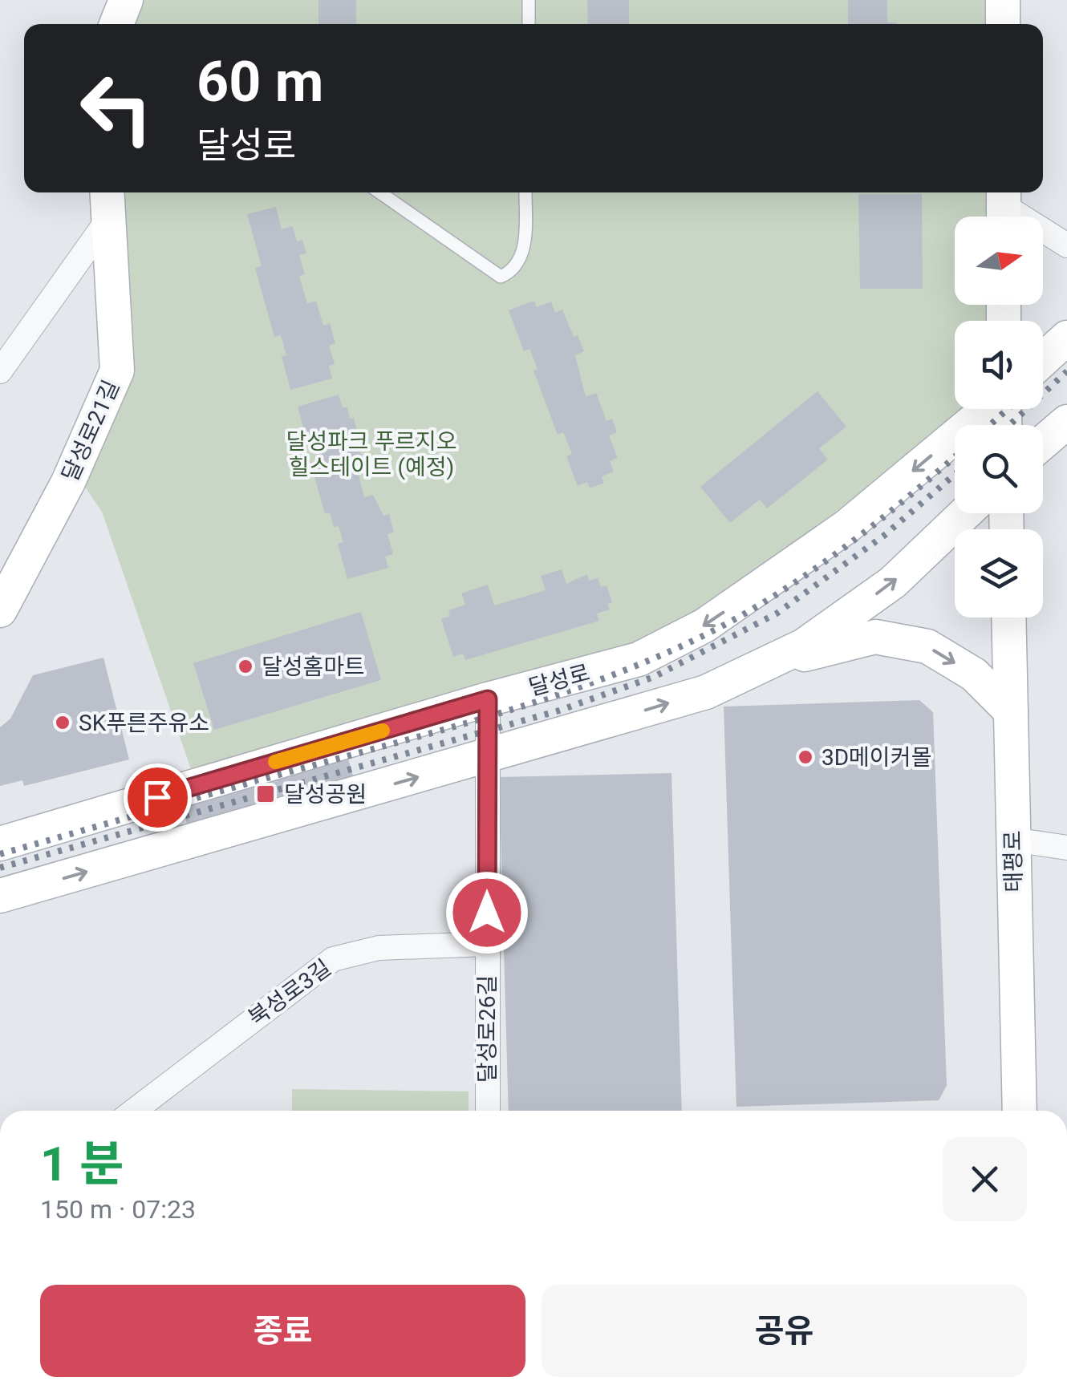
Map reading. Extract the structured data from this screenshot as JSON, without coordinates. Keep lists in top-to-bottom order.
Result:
{
  "streets": {
    "main road": ["달성로21길", "달성로", "태평로"],
    "street": ["북성로3길", "달성로26길"]
  },
  "crossings": [
    ["달성로", "달성로26길"],
    ["북성로3길", "달성로26길"]
  ],
  "parks": ["달성파크 푸르지오 힐스테이트 (예정)"],
  "places": {
    "other": ["달성홈마트", "SK푸른주유소", "3D메이커몰"],
    "transit": ["달성공원"]
  },
  "north": "right",
  "page": {
    "turn": ["60 m", "달성로"],
    "heading": ["1 분", "150 m · 07:23"],
    "buttons": ["종료", "공유"]
  }
}
